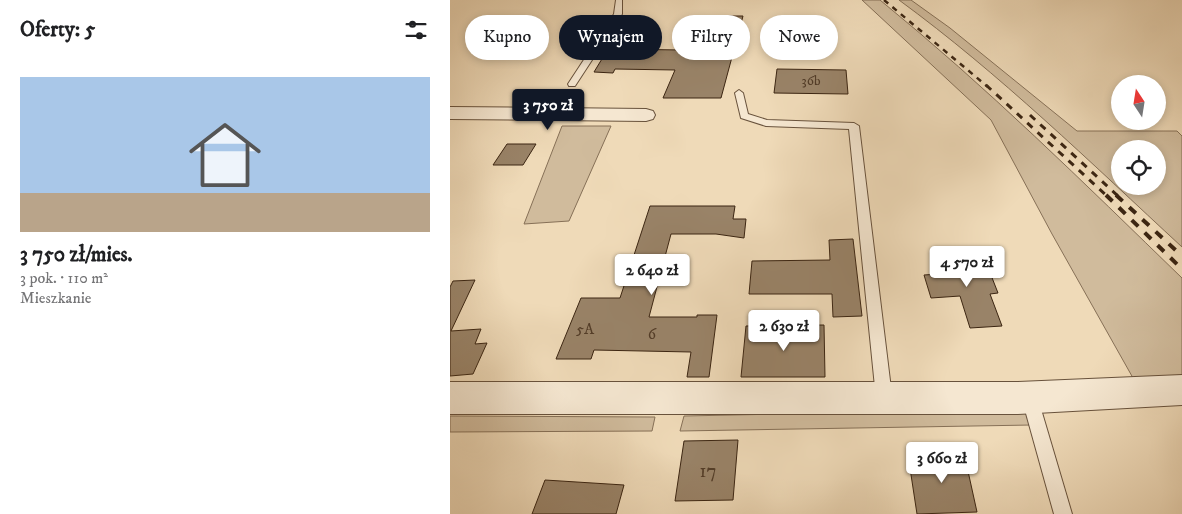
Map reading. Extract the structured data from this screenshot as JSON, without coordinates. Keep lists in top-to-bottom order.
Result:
{
  "house_numbers": [
    "36b",
    "5A",
    "6",
    "17"
  ],
  "north": "top",
  "page": {
    "heading": "Oferty: 5",
    "chip": [
      "Kupno",
      "Wynajem",
      "Filtry",
      "Nowe"
    ],
    "list": [
      {
        "name": "3 750 zł/mies.",
        "note": "3 pok. · 110 m² · Mieszkanie"
      }
    ],
    "price": [
      "3 750 zł",
      "4 570 zł",
      "2 640 zł",
      "2 630 zł",
      "3 660 zł"
    ]
  }
}
